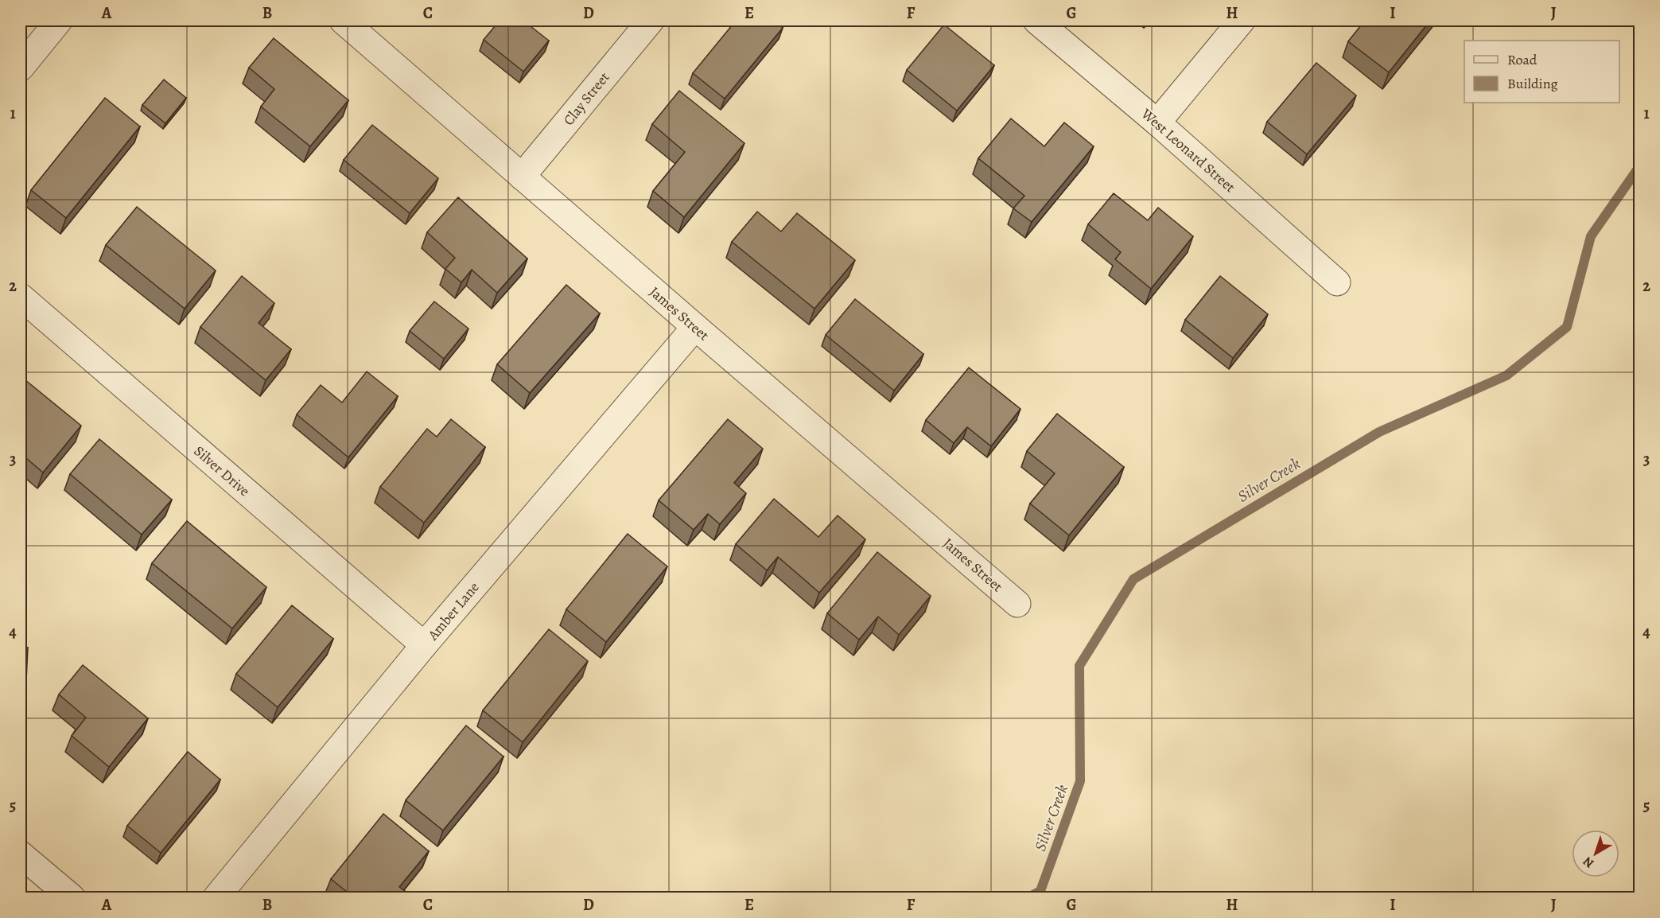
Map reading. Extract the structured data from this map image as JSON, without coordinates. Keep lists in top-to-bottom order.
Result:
{
  "streets": {
    "street": [
      "Clay Street",
      "West Leonard Street",
      "James Street",
      "Silver Drive",
      "Amber Lane"
    ]
  },
  "crossings": [
    ["Clay Street", "James Street"],
    ["James Street", "Amber Lane"],
    ["Silver Drive", "Amber Lane"]
  ],
  "water": ["Silver Creek"],
  "legend": ["Road", "Building"],
  "north": "bottom left",
  "grid": {
    "columns": [
      "A",
      "B",
      "C",
      "D",
      "E",
      "F",
      "G",
      "H",
      "I",
      "J"
    ],
    "rows": [
      "1",
      "2",
      "3",
      "4",
      "5"
    ]
  }
}
